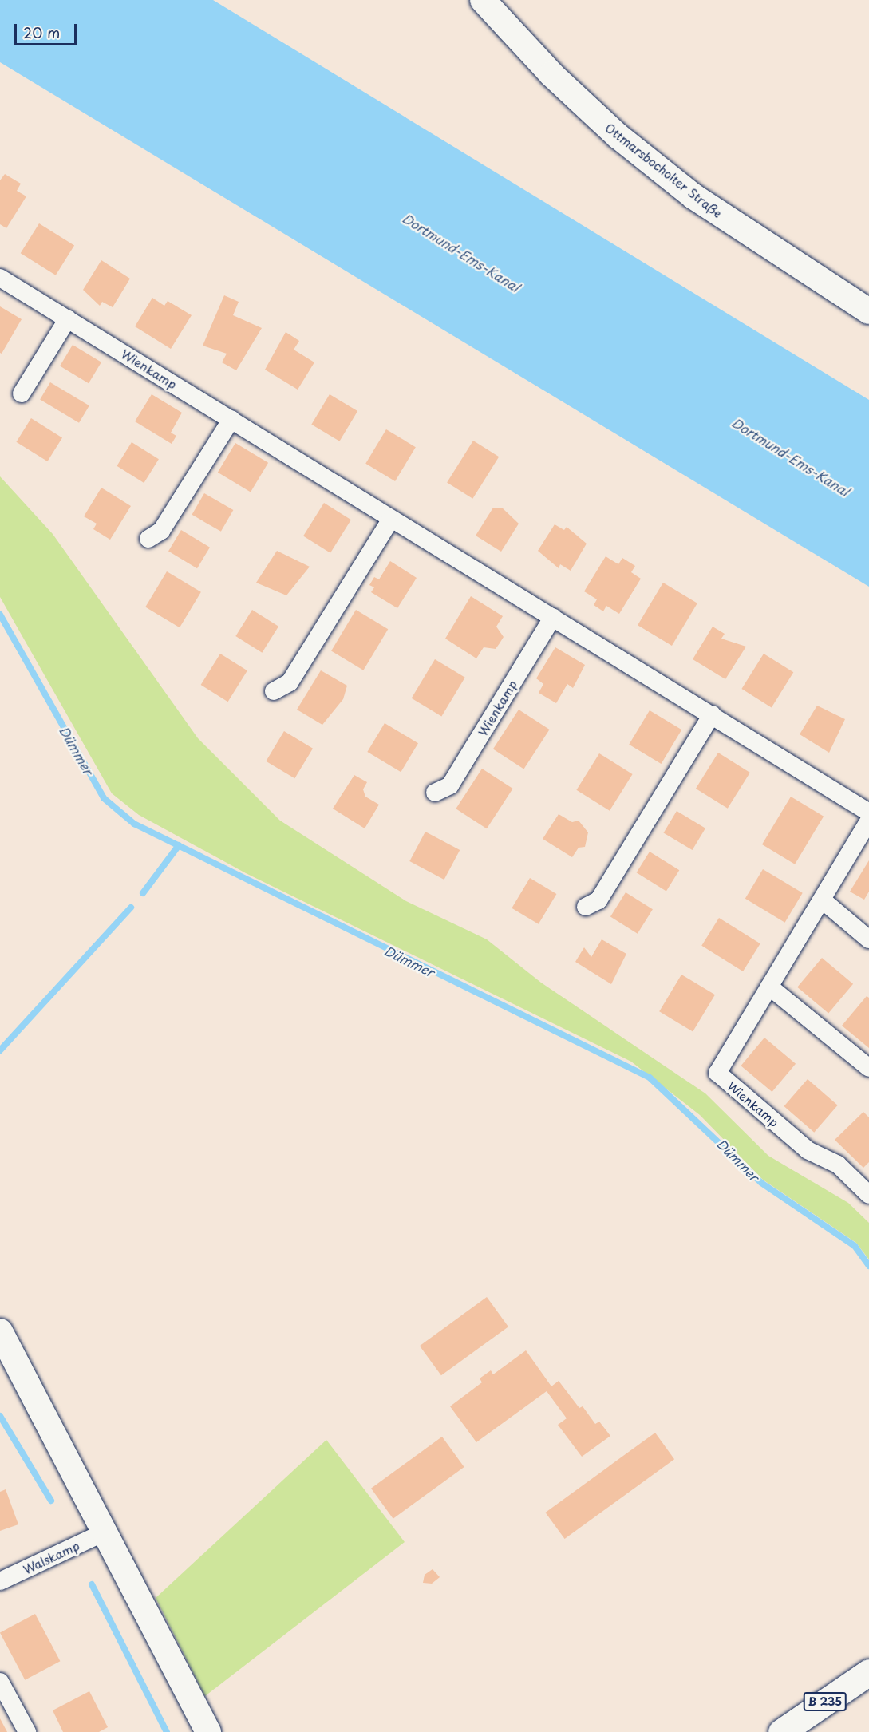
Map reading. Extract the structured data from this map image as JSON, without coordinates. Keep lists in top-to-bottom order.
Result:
{
  "streets": {
    "main road": ["Ottmarsbocholter Straße", "B 235"],
    "street": ["Wienkamp", "Walskamp"]
  },
  "water": ["Dortmund-Ems-Kanal", "Dümmer"],
  "scale_bar": "20 m"
}
